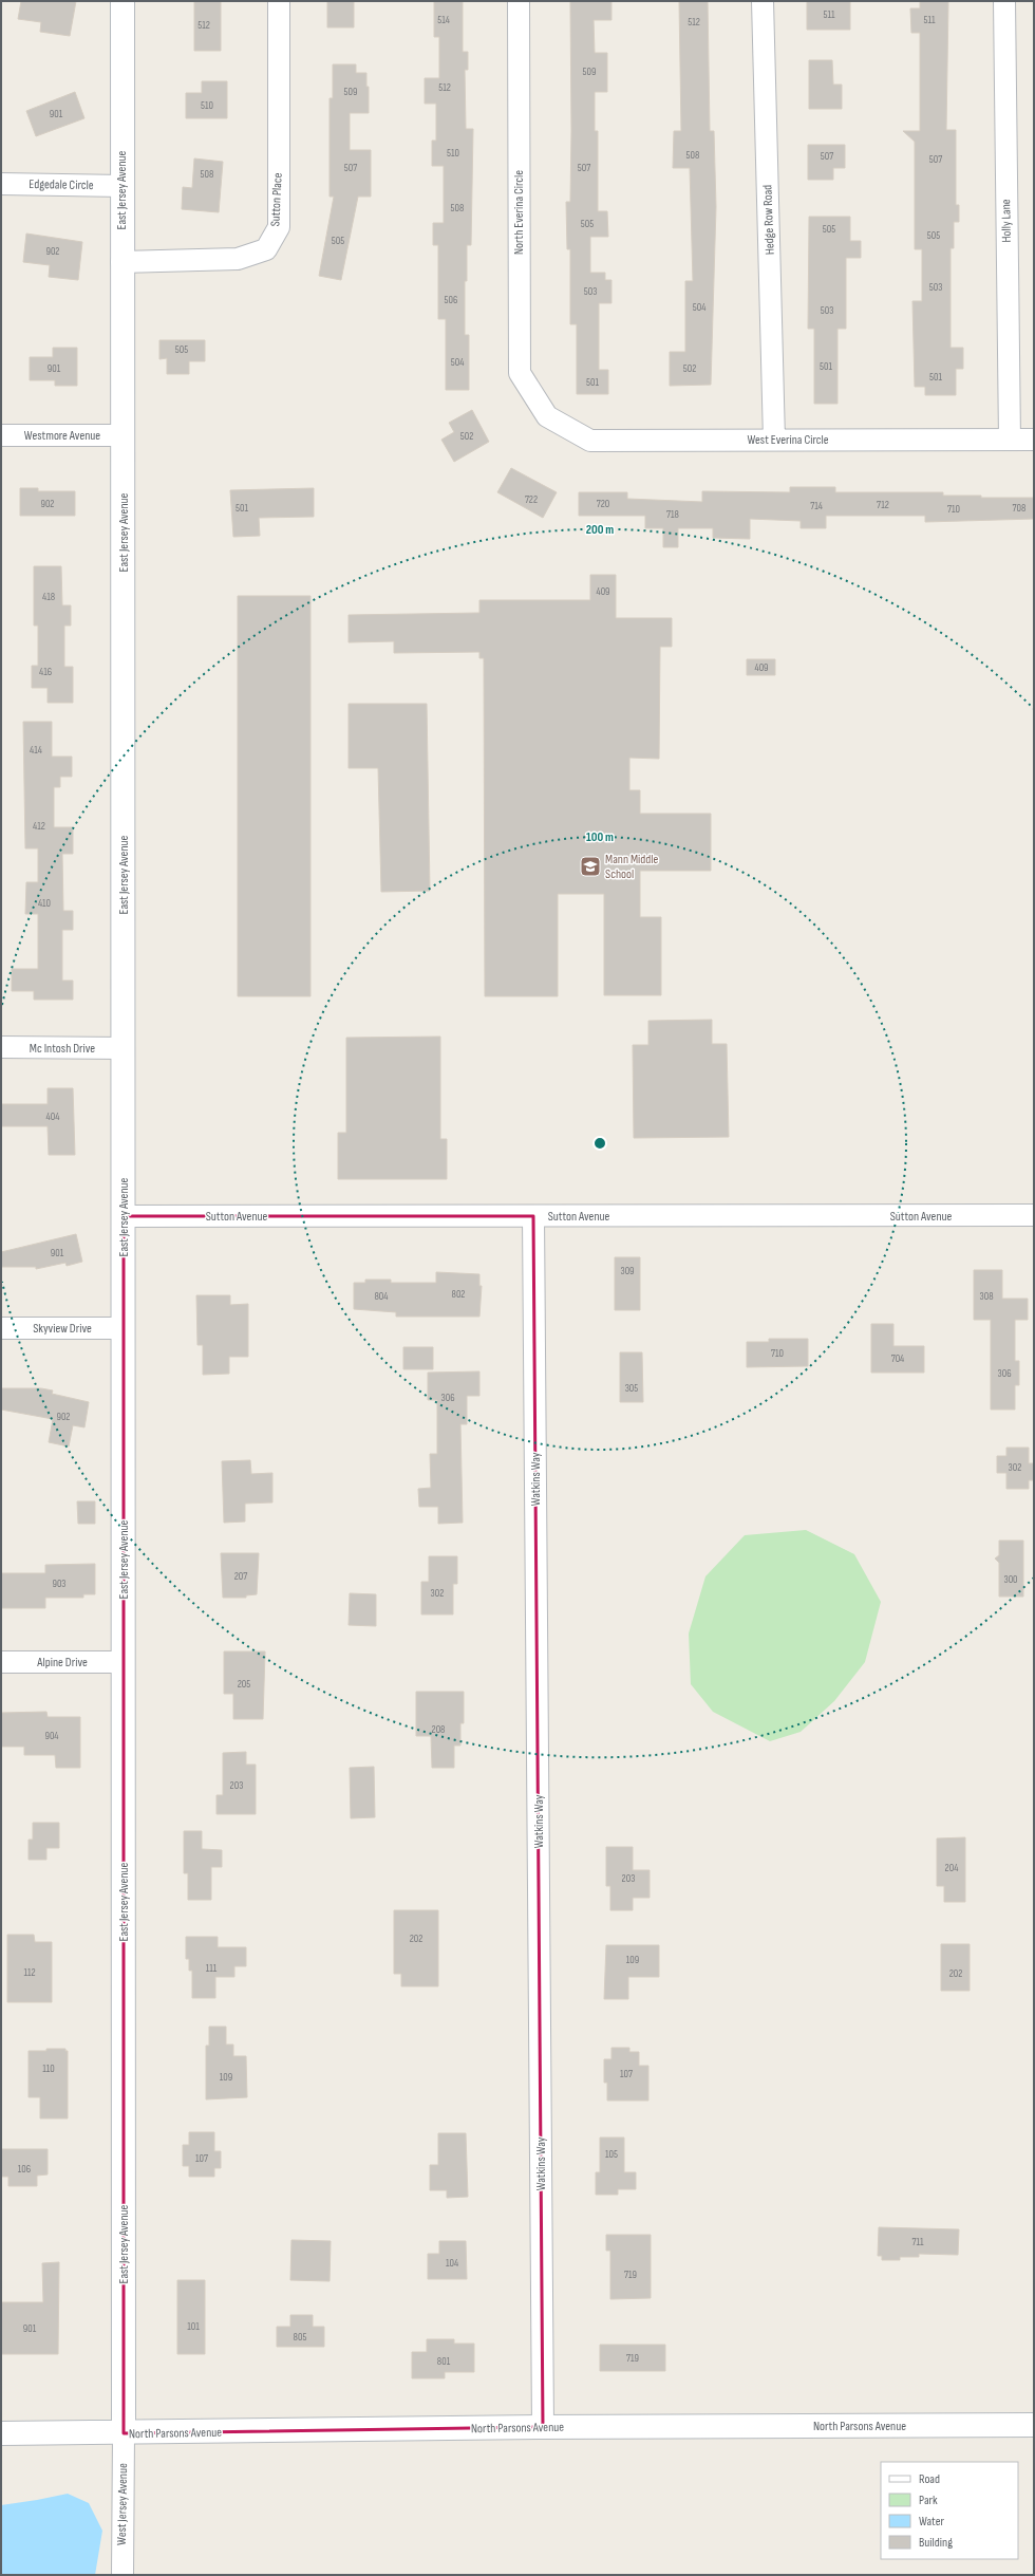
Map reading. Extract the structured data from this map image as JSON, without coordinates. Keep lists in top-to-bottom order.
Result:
{
  "streets": {
    "street": [
      "Edgedale Circle",
      "East Jersey Avenue",
      "Sutton Place",
      "North Everina Circle",
      "Hedge Row Road",
      "Holly Lane",
      "Westmore Avenue",
      "West Everina Circle",
      "Mc Intosh Drive",
      "Sutton Avenue",
      "Skyview Drive",
      "Watkins Way",
      "Alpine Drive",
      "North Parsons Avenue",
      "West Jersey Avenue"
    ]
  },
  "crossings": [
    ["Edgedale Circle", "East Jersey Avenue"],
    ["East Jersey Avenue", "Sutton Place"],
    ["East Jersey Avenue", "Westmore Avenue"],
    ["East Jersey Avenue", "Mc Intosh Drive"],
    ["East Jersey Avenue", "Sutton Avenue"],
    ["East Jersey Avenue", "Skyview Drive"],
    ["East Jersey Avenue", "Alpine Drive"],
    ["East Jersey Avenue", "North Parsons Avenue"],
    ["East Jersey Avenue", "West Jersey Avenue"],
    ["North Everina Circle", "West Everina Circle"],
    ["Hedge Row Road", "West Everina Circle"],
    ["Holly Lane", "West Everina Circle"],
    ["Sutton Avenue", "Watkins Way"],
    ["Watkins Way", "North Parsons Avenue"],
    ["North Parsons Avenue", "West Jersey Avenue"]
  ],
  "places": {
    "school or university": ["Mann Middle School"]
  },
  "house_numbers": [
    "511",
    "514",
    "511",
    "512",
    "512",
    "509",
    "512",
    "509",
    "510",
    "901",
    "510",
    "508",
    "507",
    "507",
    "507",
    "507",
    "508",
    "508",
    "505",
    "505",
    "505",
    "505",
    "902",
    "503",
    "503",
    "506",
    "504",
    "503",
    "505",
    "504",
    "501",
    "901",
    "502",
    "501",
    "501",
    "502",
    "722",
    "902",
    "720",
    "712",
    "714",
    "501",
    "708",
    "710",
    "718",
    "409",
    "418",
    "409",
    "416",
    "414",
    "412",
    "410",
    "404",
    "901",
    "309",
    "802",
    "804",
    "308",
    "710",
    "704",
    "306",
    "305",
    "306",
    "902",
    "302",
    "207",
    "300",
    "903",
    "302",
    "205",
    "208",
    "904",
    "203",
    "204",
    "203",
    "202",
    "109",
    "111",
    "112",
    "202",
    "110",
    "107",
    "109",
    "105",
    "107",
    "106",
    "711",
    "104",
    "719",
    "101",
    "901",
    "805",
    "719",
    "801"
  ],
  "legend": [
    "Road",
    "Park",
    "Water",
    "Building"
  ],
  "rings": ["200 m", "100 m"]
}
